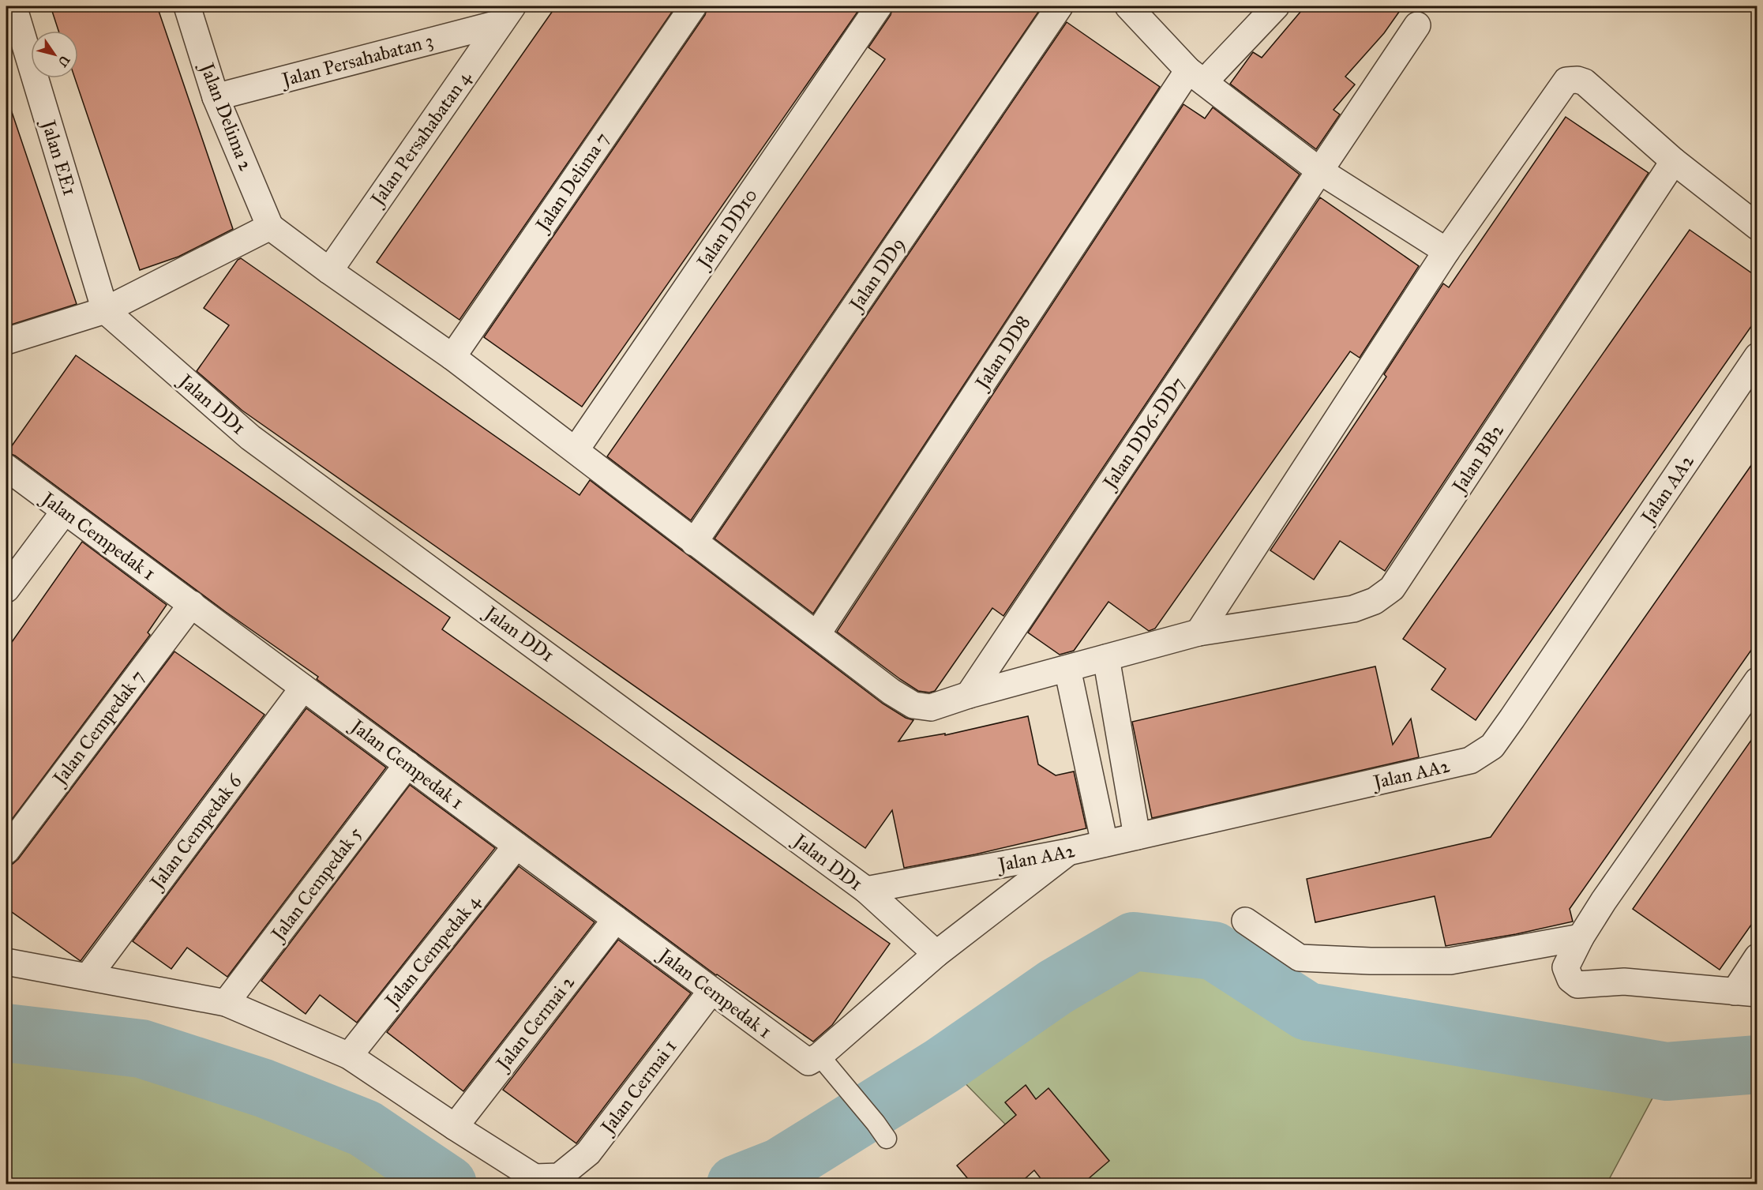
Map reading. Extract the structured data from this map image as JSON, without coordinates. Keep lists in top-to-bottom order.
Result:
{
  "streets": {
    "street": [
      "Jalan Persahabatan 3",
      "Jalan Delima 2",
      "Jalan Persahabatan 4",
      "Jalan EE1",
      "Jalan Delima 7",
      "Jalan DD10",
      "Jalan DD9",
      "Jalan DD8",
      "Jalan DD1",
      "Jalan DD6-DD7",
      "Jalan BB2",
      "Jalan AA2",
      "Jalan Cempedak 1",
      "Jalan Cempedak 7",
      "Jalan Cempedak 6",
      "Jalan Cempedak 5",
      "Jalan Cempedak 4",
      "Jalan Cermai 2",
      "Jalan Cermai 1"
    ]
  },
  "crossings": [
    ["Jalan Persahabatan 3", "Jalan Delima 2"],
    ["Jalan Persahabatan 3", "Jalan Persahabatan 4"],
    ["Jalan Delima 2", "Jalan BB2"],
    ["Jalan Persahabatan 4", "Jalan BB2"],
    ["Jalan EE1", "Jalan DD1"],
    ["Jalan Delima 7", "Jalan BB2"],
    ["Jalan DD10", "Jalan BB2"],
    ["Jalan DD9", "Jalan BB2"],
    ["Jalan DD8", "Jalan BB2"],
    ["Jalan DD1", "Jalan AA2"],
    ["Jalan DD6-DD7", "Jalan BB2"],
    ["Jalan Cempedak 1", "Jalan Cempedak 7"],
    ["Jalan Cempedak 1", "Jalan Cempedak 6"],
    ["Jalan Cempedak 1", "Jalan Cempedak 5"],
    ["Jalan Cempedak 1", "Jalan Cempedak 4"],
    ["Jalan Cempedak 1", "Jalan Cermai 2"],
    ["Jalan Cempedak 1", "Jalan Cermai 1"],
    ["Jalan Cermai 2", "Jalan Cermai 1"]
  ],
  "north": "bottom right"
}
